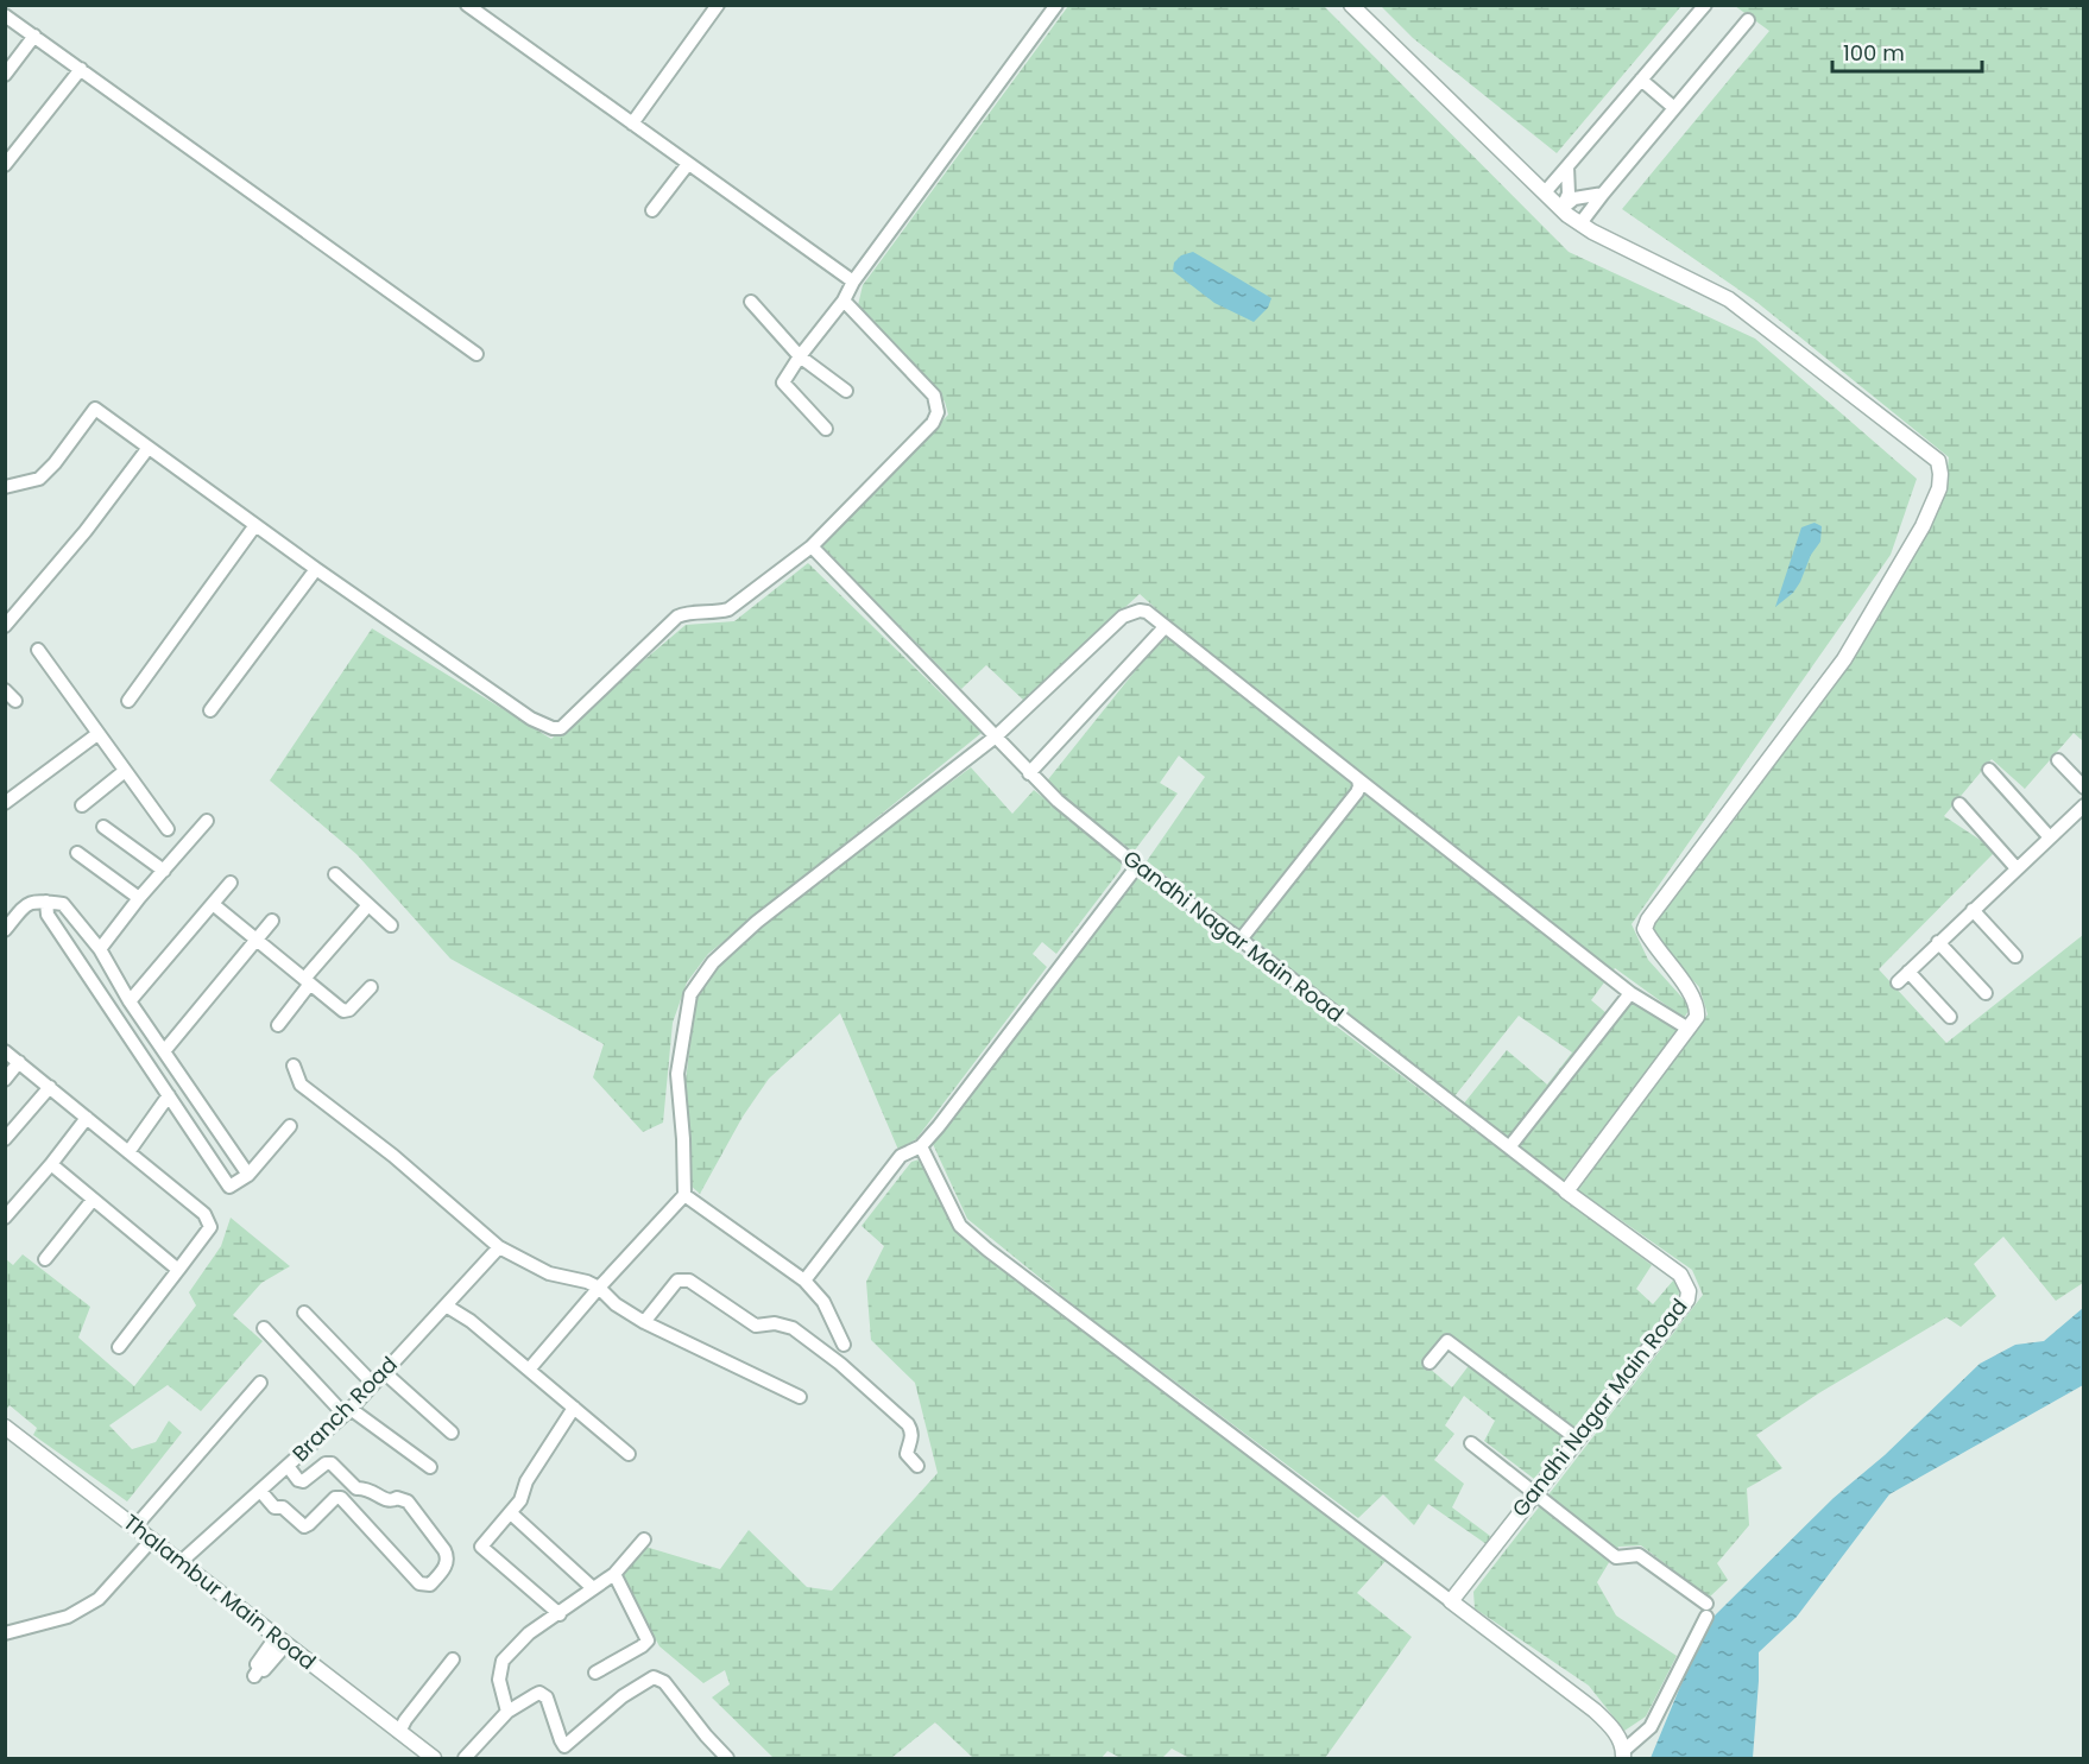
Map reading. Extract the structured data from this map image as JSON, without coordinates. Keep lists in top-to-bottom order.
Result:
{
  "streets": {
    "street": ["Gandhi Nagar Main Road", "Branch Road", "Thalambur Main Road"]
  },
  "crossings": [
    ["Branch Road", "Thalambur Main Road"]
  ],
  "scale_bar": "100 m"
}
